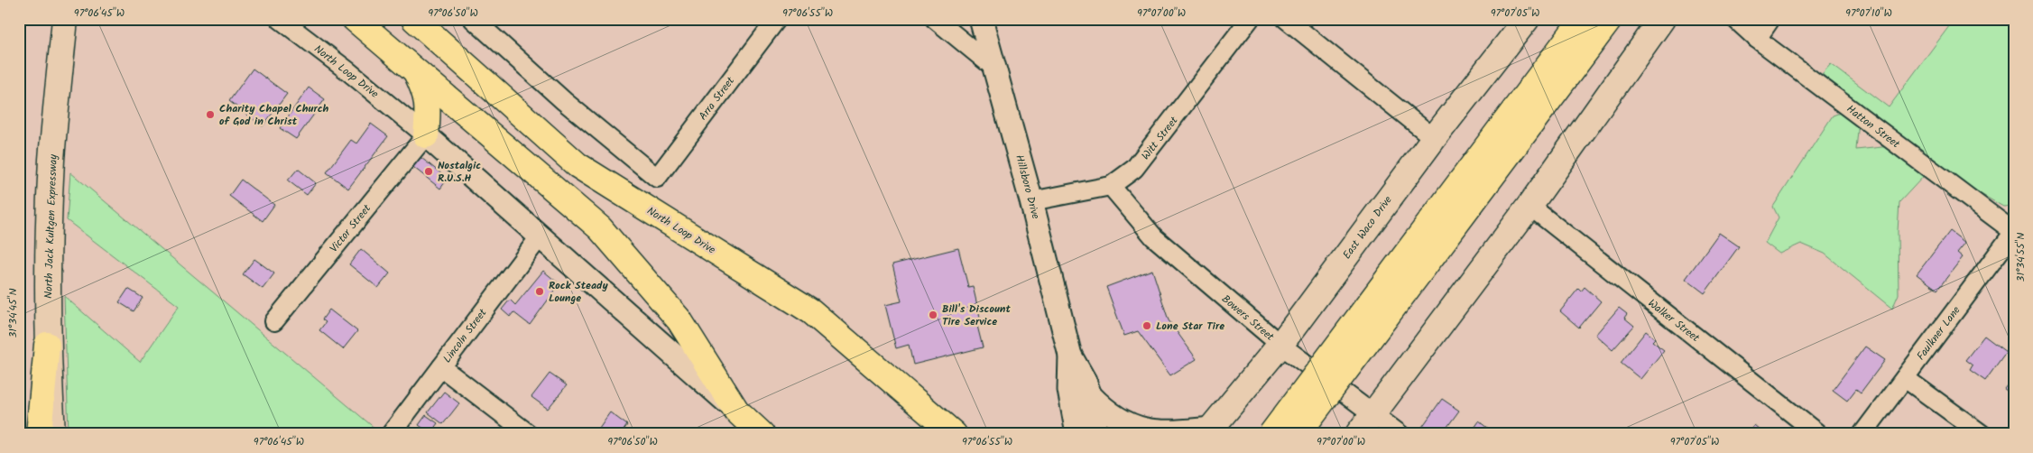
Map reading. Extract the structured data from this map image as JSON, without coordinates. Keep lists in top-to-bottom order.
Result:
{
  "streets": {
    "main road": ["North Loop Drive", "North Jack Kultgen Expressway", "East Waco Drive"],
    "street": [
      "Arra Street",
      "Hatton Street",
      "Witt Street",
      "Hillsboro Drive",
      "Victor Street",
      "Bowers Street",
      "Walker Street",
      "Faulkner Lane",
      "Lincoln Street"
    ]
  },
  "crossings": [
    ["North Loop Drive", "Victor Street"],
    ["North Loop Drive", "Lincoln Street"],
    ["Hatton Street", "Faulkner Lane"],
    ["Witt Street", "Hillsboro Drive"],
    ["Witt Street", "Bowers Street"],
    ["East Waco Drive", "Bowers Street"]
  ],
  "places": [
    "Charity Chapel Church of God in Christ",
    "Nostalgic R.U.S.H",
    "Rock Steady Lounge",
    "Bill's Discount Tire Service",
    "Lone Star Tire"
  ],
  "coordinates": [
    "97°06'45\"W",
    "97°06'50\"W",
    "97°06'55\"W",
    "97°07'00\"W",
    "97°07'05\"W",
    "97°07'10\"W",
    "31°34'55\"N",
    "31°34'45\"N"
  ]
}
